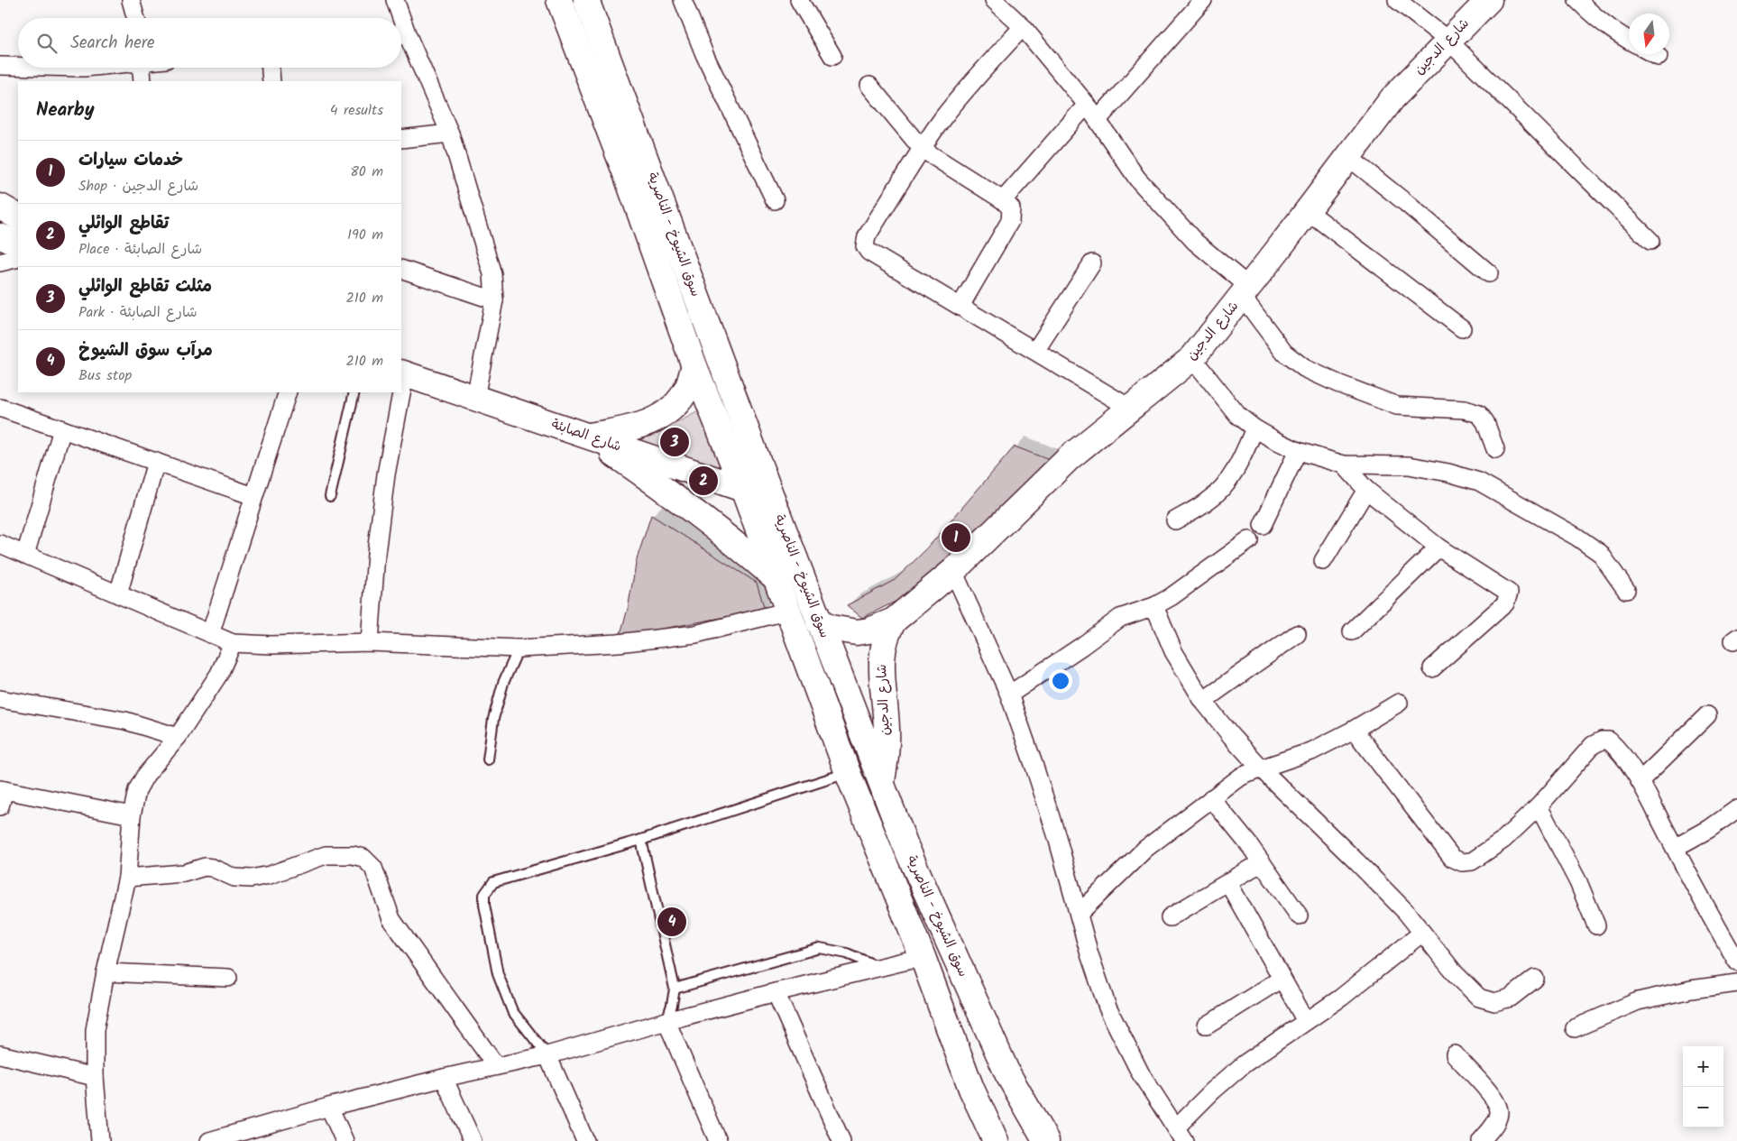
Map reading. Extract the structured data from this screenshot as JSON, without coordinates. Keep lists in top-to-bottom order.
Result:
{
  "streets": {
    "main road": ["شارع الدجين", "سوق الشيوخ - الناصرية", "شارع الصابئة"]
  },
  "crossings": [
    ["شارع الدجين", "سوق الشيوخ - الناصرية"],
    ["سوق الشيوخ - الناصرية", "شارع الصابئة"]
  ],
  "north": "bottom",
  "page": {
    "search": "Search here",
    "heading": ["Nearby", "4 results"],
    "list": [
      {
        "mark": "1",
        "name": "خدمات سيارات",
        "note": "Shop · شارع الدجين",
        "value": "80 m"
      },
      {
        "mark": "2",
        "name": "تقاطع الوائلي",
        "note": "Place · شارع الصابئة",
        "value": "190 m"
      },
      {
        "mark": "3",
        "name": "مثلث تقاطع الوائلي",
        "note": "Park · شارع الصابئة",
        "value": "210 m"
      },
      {
        "mark": "4",
        "name": "مرآب سوق الشيوخ",
        "note": "Bus stop",
        "value": "210 m"
      }
    ],
    "pins": [
      "3",
      "2",
      "1",
      "4"
    ],
    "map_buttons": ["+", "−"]
  }
}
